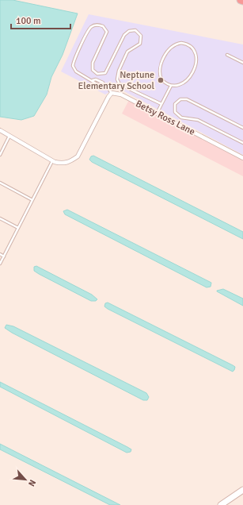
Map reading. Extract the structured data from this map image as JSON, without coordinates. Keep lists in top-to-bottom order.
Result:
{
  "streets": {
    "street": ["Betsy Ross Lane"]
  },
  "places": ["Neptune Elementary School"],
  "scale_bar": "100 m",
  "north": "bottom right"
}
